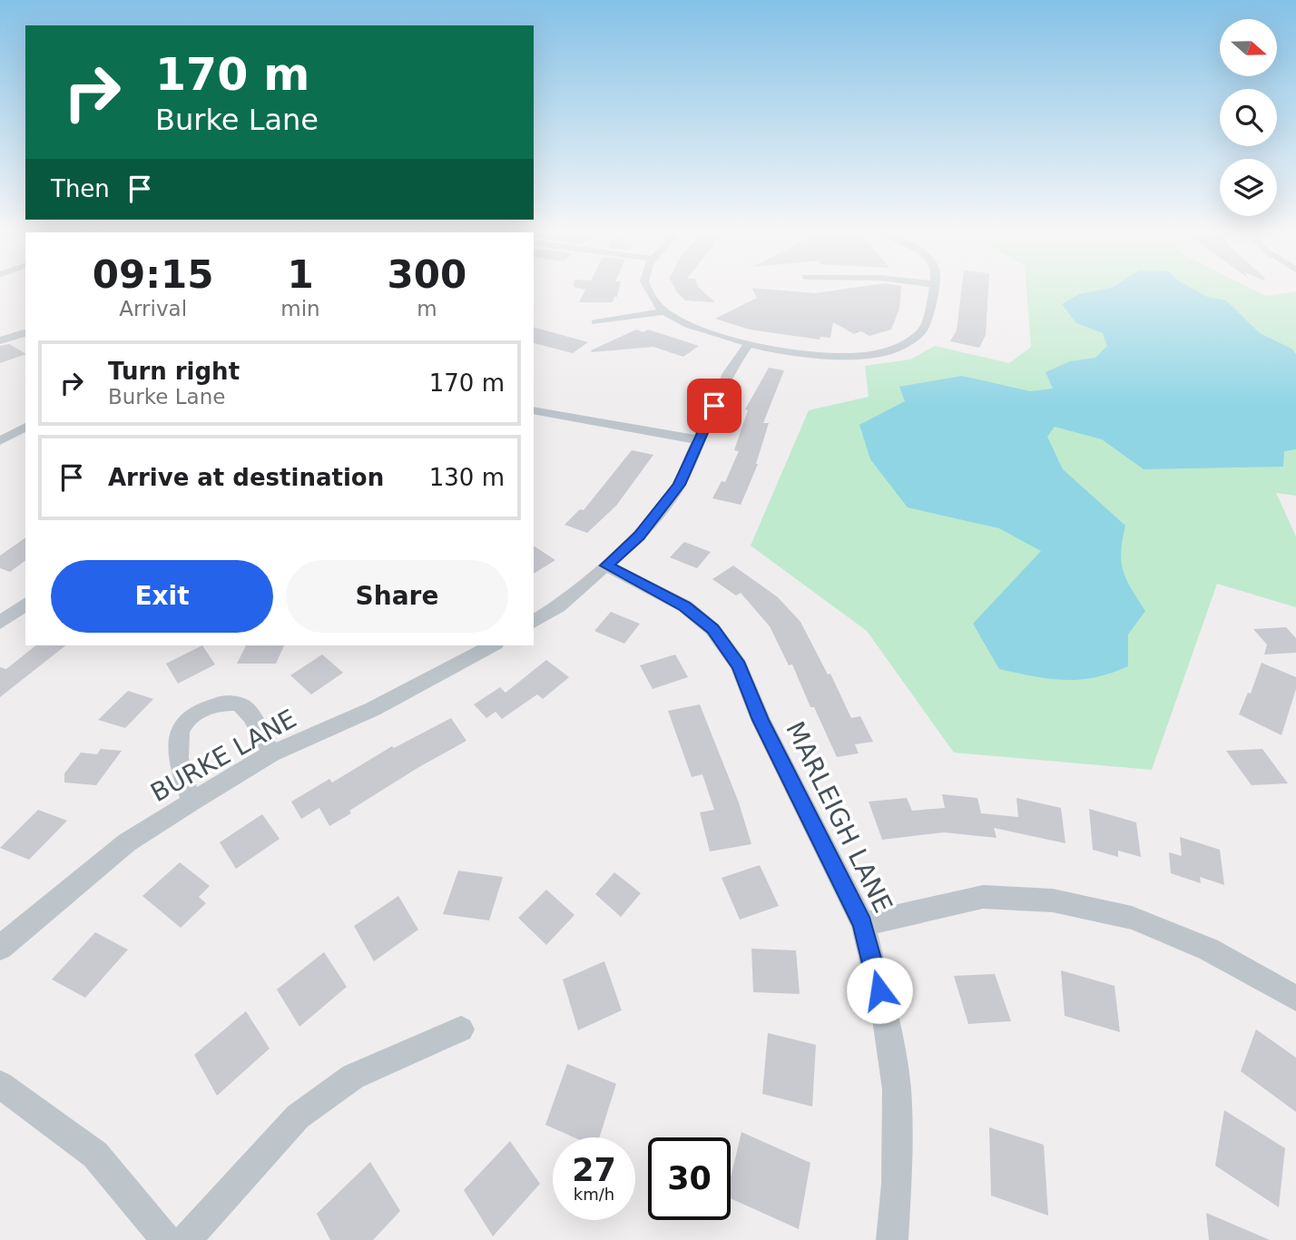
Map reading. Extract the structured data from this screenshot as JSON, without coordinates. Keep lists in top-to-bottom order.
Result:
{
  "streets": {
    "street": ["BURKE LANE", "MARLEIGH LANE"]
  },
  "north": "right",
  "page": {
    "turn": ["170 m", "Burke Lane"],
    "then": "Then",
    "eta": [
      "09:15",
      "Arrival",
      "1",
      "min",
      "300",
      "m"
    ],
    "list": [
      {
        "name": "Turn right",
        "note": "Burke Lane",
        "value": "170 m"
      },
      {
        "name": "Arrive at destination",
        "value": "130 m"
      }
    ],
    "buttons": ["Exit", "Share"],
    "speed": "27 km/h",
    "limit": "30"
  }
}
